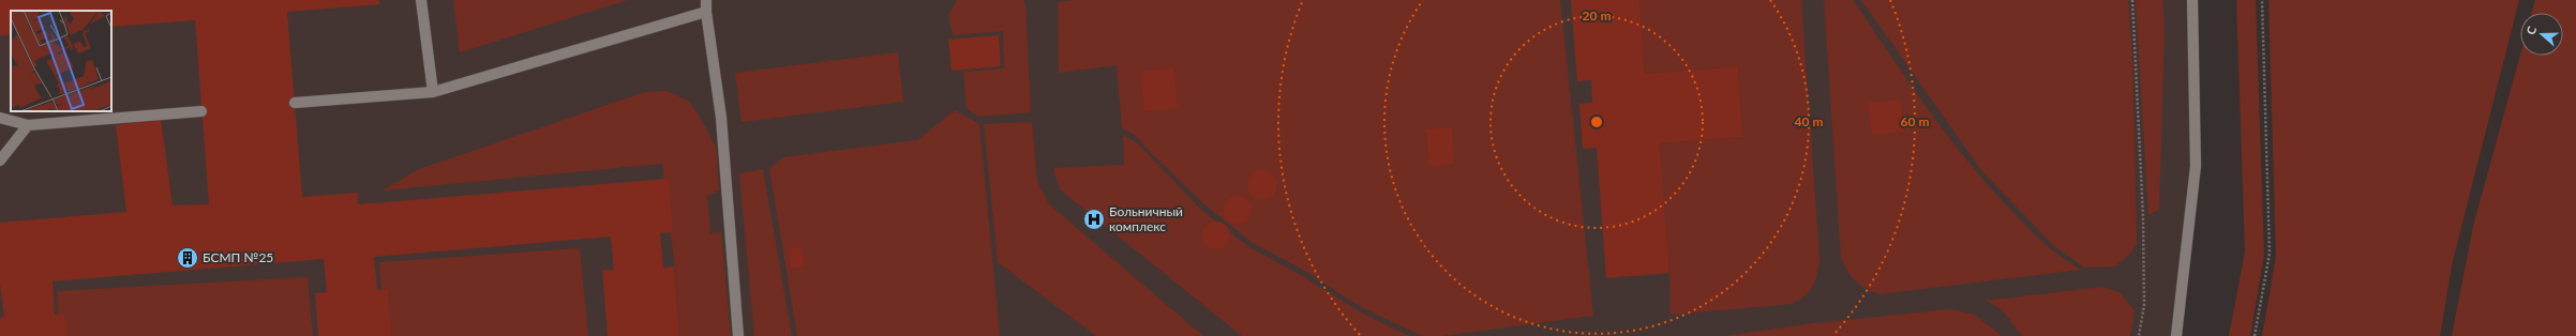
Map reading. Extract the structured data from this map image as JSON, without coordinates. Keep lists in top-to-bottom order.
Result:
{
  "places": {
    "hospital": ["Больничный комплекс"],
    "building": ["БСМП №25"]
  },
  "north": "left",
  "rings": ["20 m", "40 m", "60 m"]
}
